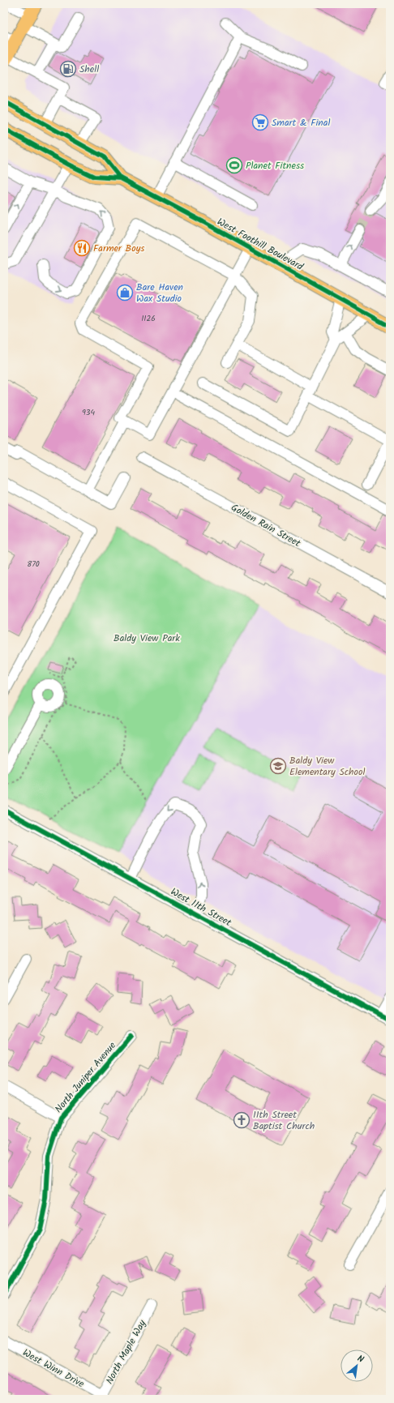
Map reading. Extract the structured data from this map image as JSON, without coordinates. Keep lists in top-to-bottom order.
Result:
{
  "streets": {
    "main road": ["West Foothill Boulevard"],
    "street": [
      "Golden Rain Street",
      "West 11th Street",
      "North Juniper Avenue",
      "North Maple Way",
      "West Winn Drive"
    ]
  },
  "crossings": [
    ["North Maple Way", "West Winn Drive"]
  ],
  "parks": ["Baldy View Park"],
  "places": {
    "fuel station": ["Shell"],
    "supermarket": ["Smart & Final"],
    "sports": ["Planet Fitness"],
    "restaurant": ["Farmer Boys"],
    "shop": ["Bare Haven Wax Studio"],
    "school or university": ["Baldy View Elementary School"],
    "church": ["11th Street Baptist Church"]
  },
  "house_numbers": ["1126", "934", "870"],
  "north": "top right"
}
